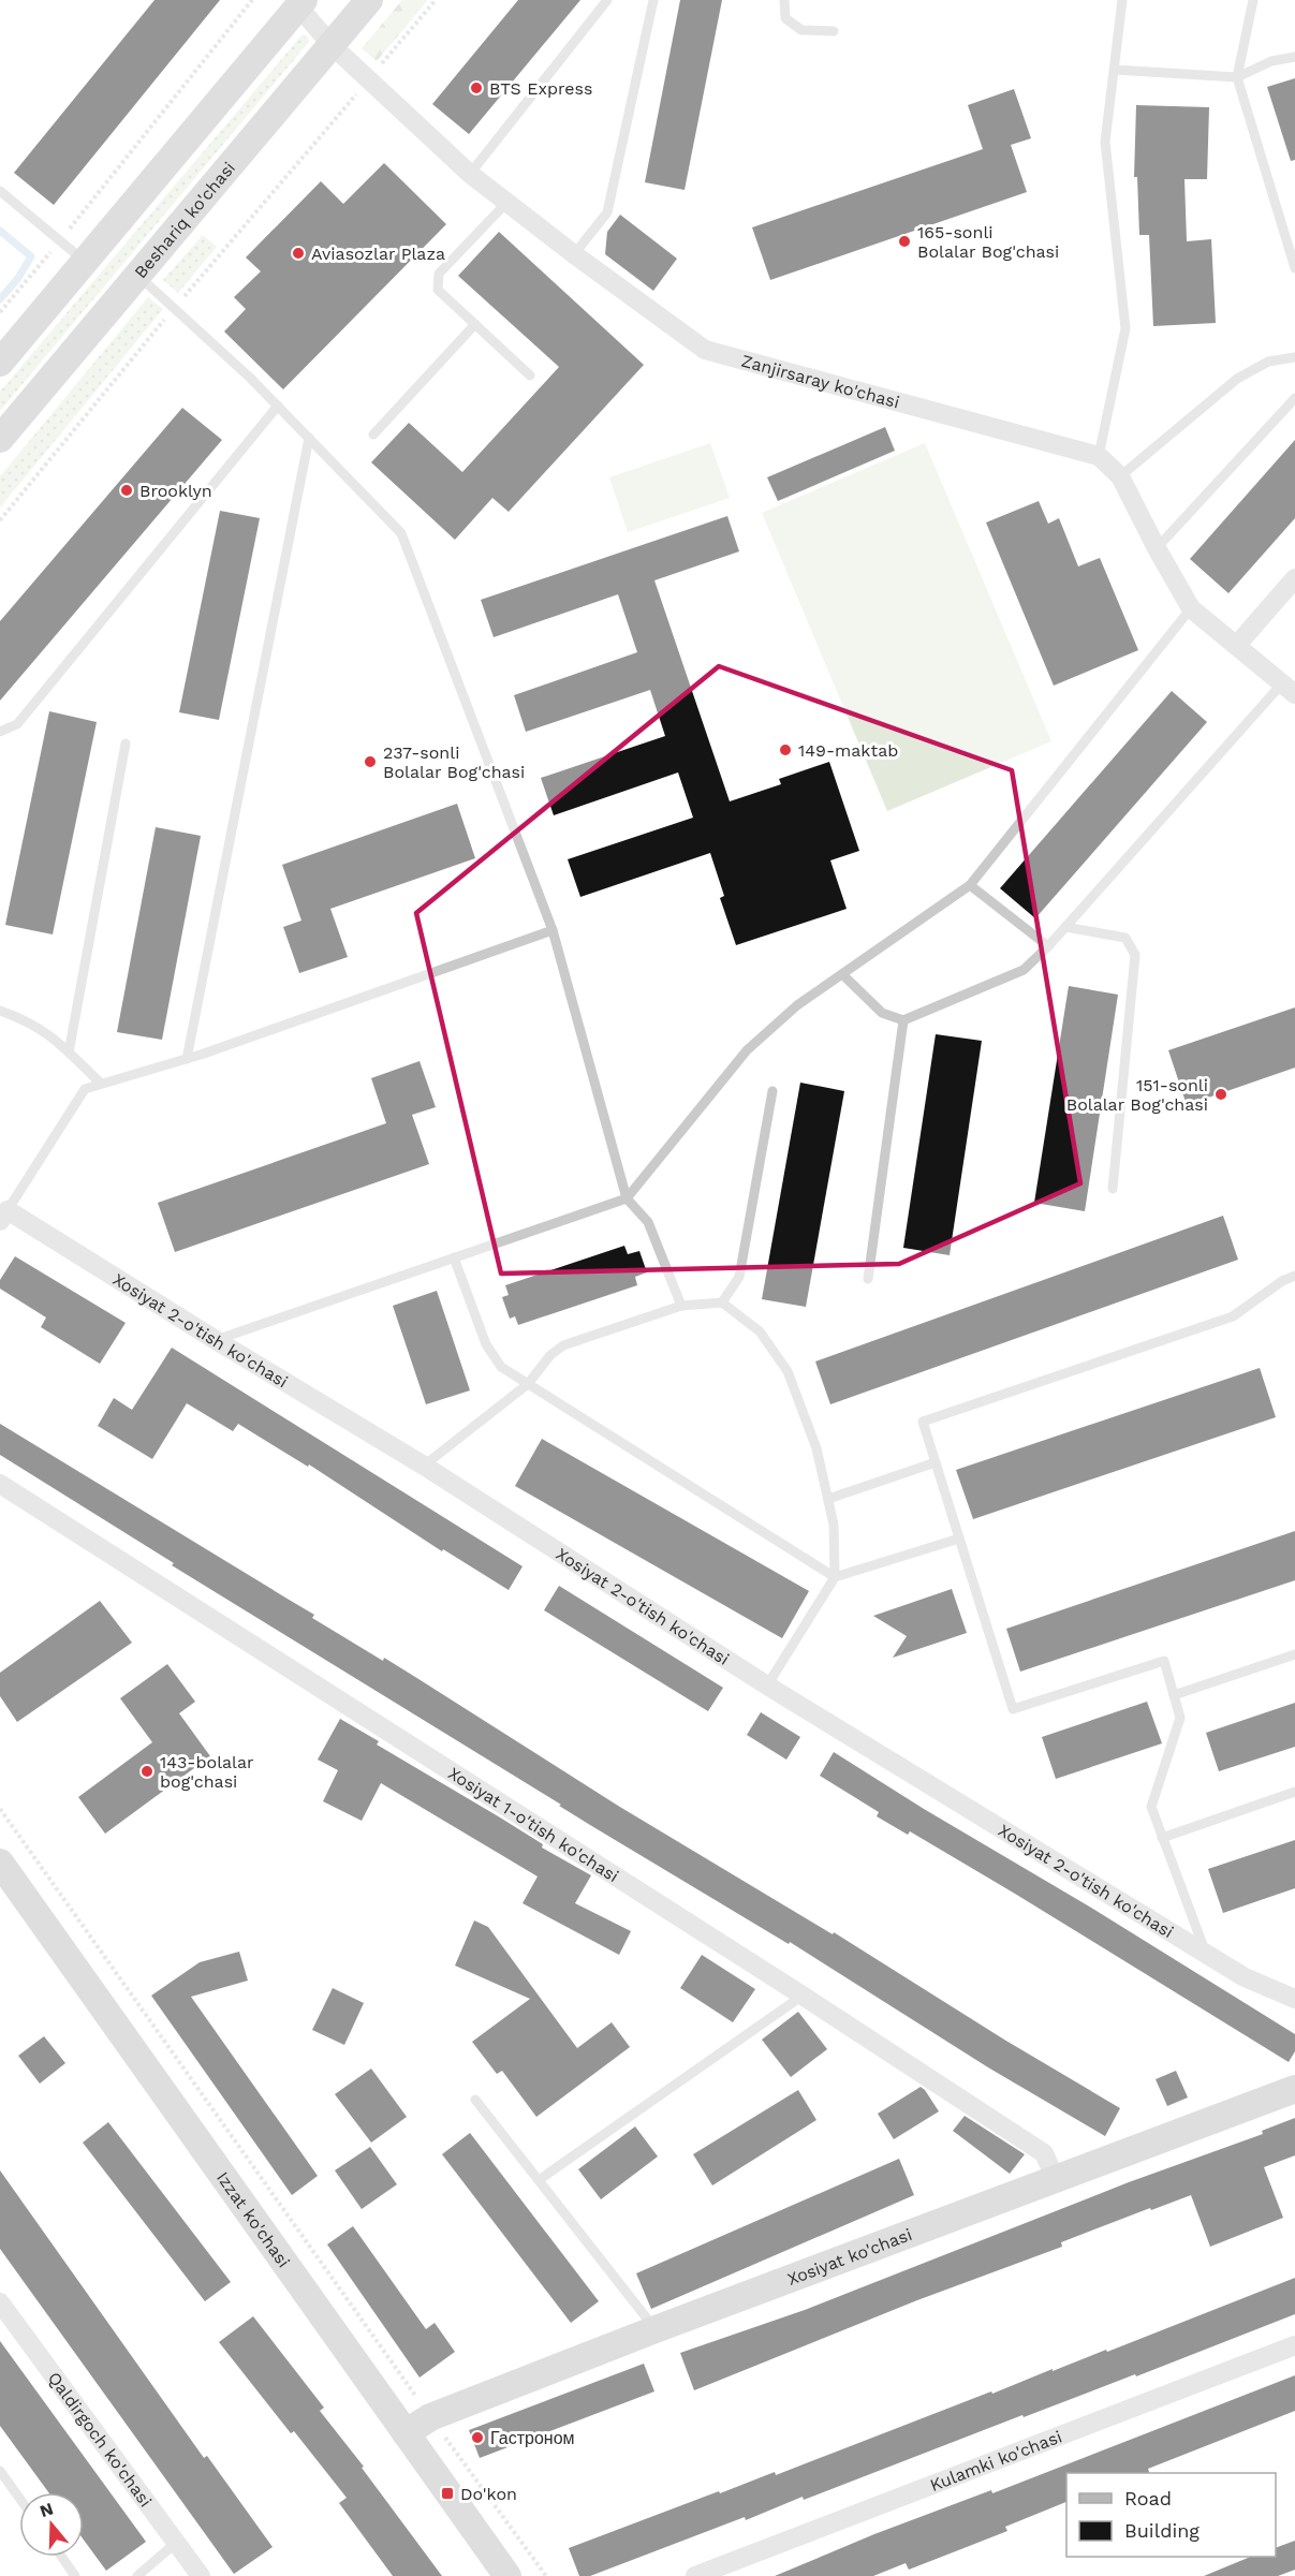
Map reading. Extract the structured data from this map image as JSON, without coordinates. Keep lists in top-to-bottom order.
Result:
{
  "streets": {
    "main road": ["Beshariq ko'chasi", "Izzat ko'chasi", "Xosiyat ko'chasi"],
    "street": [
      "Zanjirsaray ko'chasi",
      "Xosiyat 2-o'tish ko'chasi",
      "Xosiyat 1-o'tish ko'chasi",
      "Qaldirgoch ko'chasi",
      "Kulamki ko'chasi"
    ]
  },
  "crossings": [
    ["Beshariq ko'chasi", "Zanjirsaray ko'chasi"],
    ["Xosiyat 1-o'tish ko'chasi", "Xosiyat ko'chasi"],
    ["Izzat ko'chasi", "Xosiyat ko'chasi"]
  ],
  "places": {
    "other": [
      "BTS Express",
      "165-sonli Bolalar Bog'chasi",
      "Aviasozlar Plaza",
      "Brooklyn",
      "149-maktab",
      "237-sonli Bolalar Bog'chasi",
      "151-sonli Bolalar Bog'chasi",
      "143-bolalar bog'chasi",
      "Гастроном"
    ],
    "transit": ["Do'kon"]
  },
  "legend": ["Road", "Building"],
  "north": "top"
}
